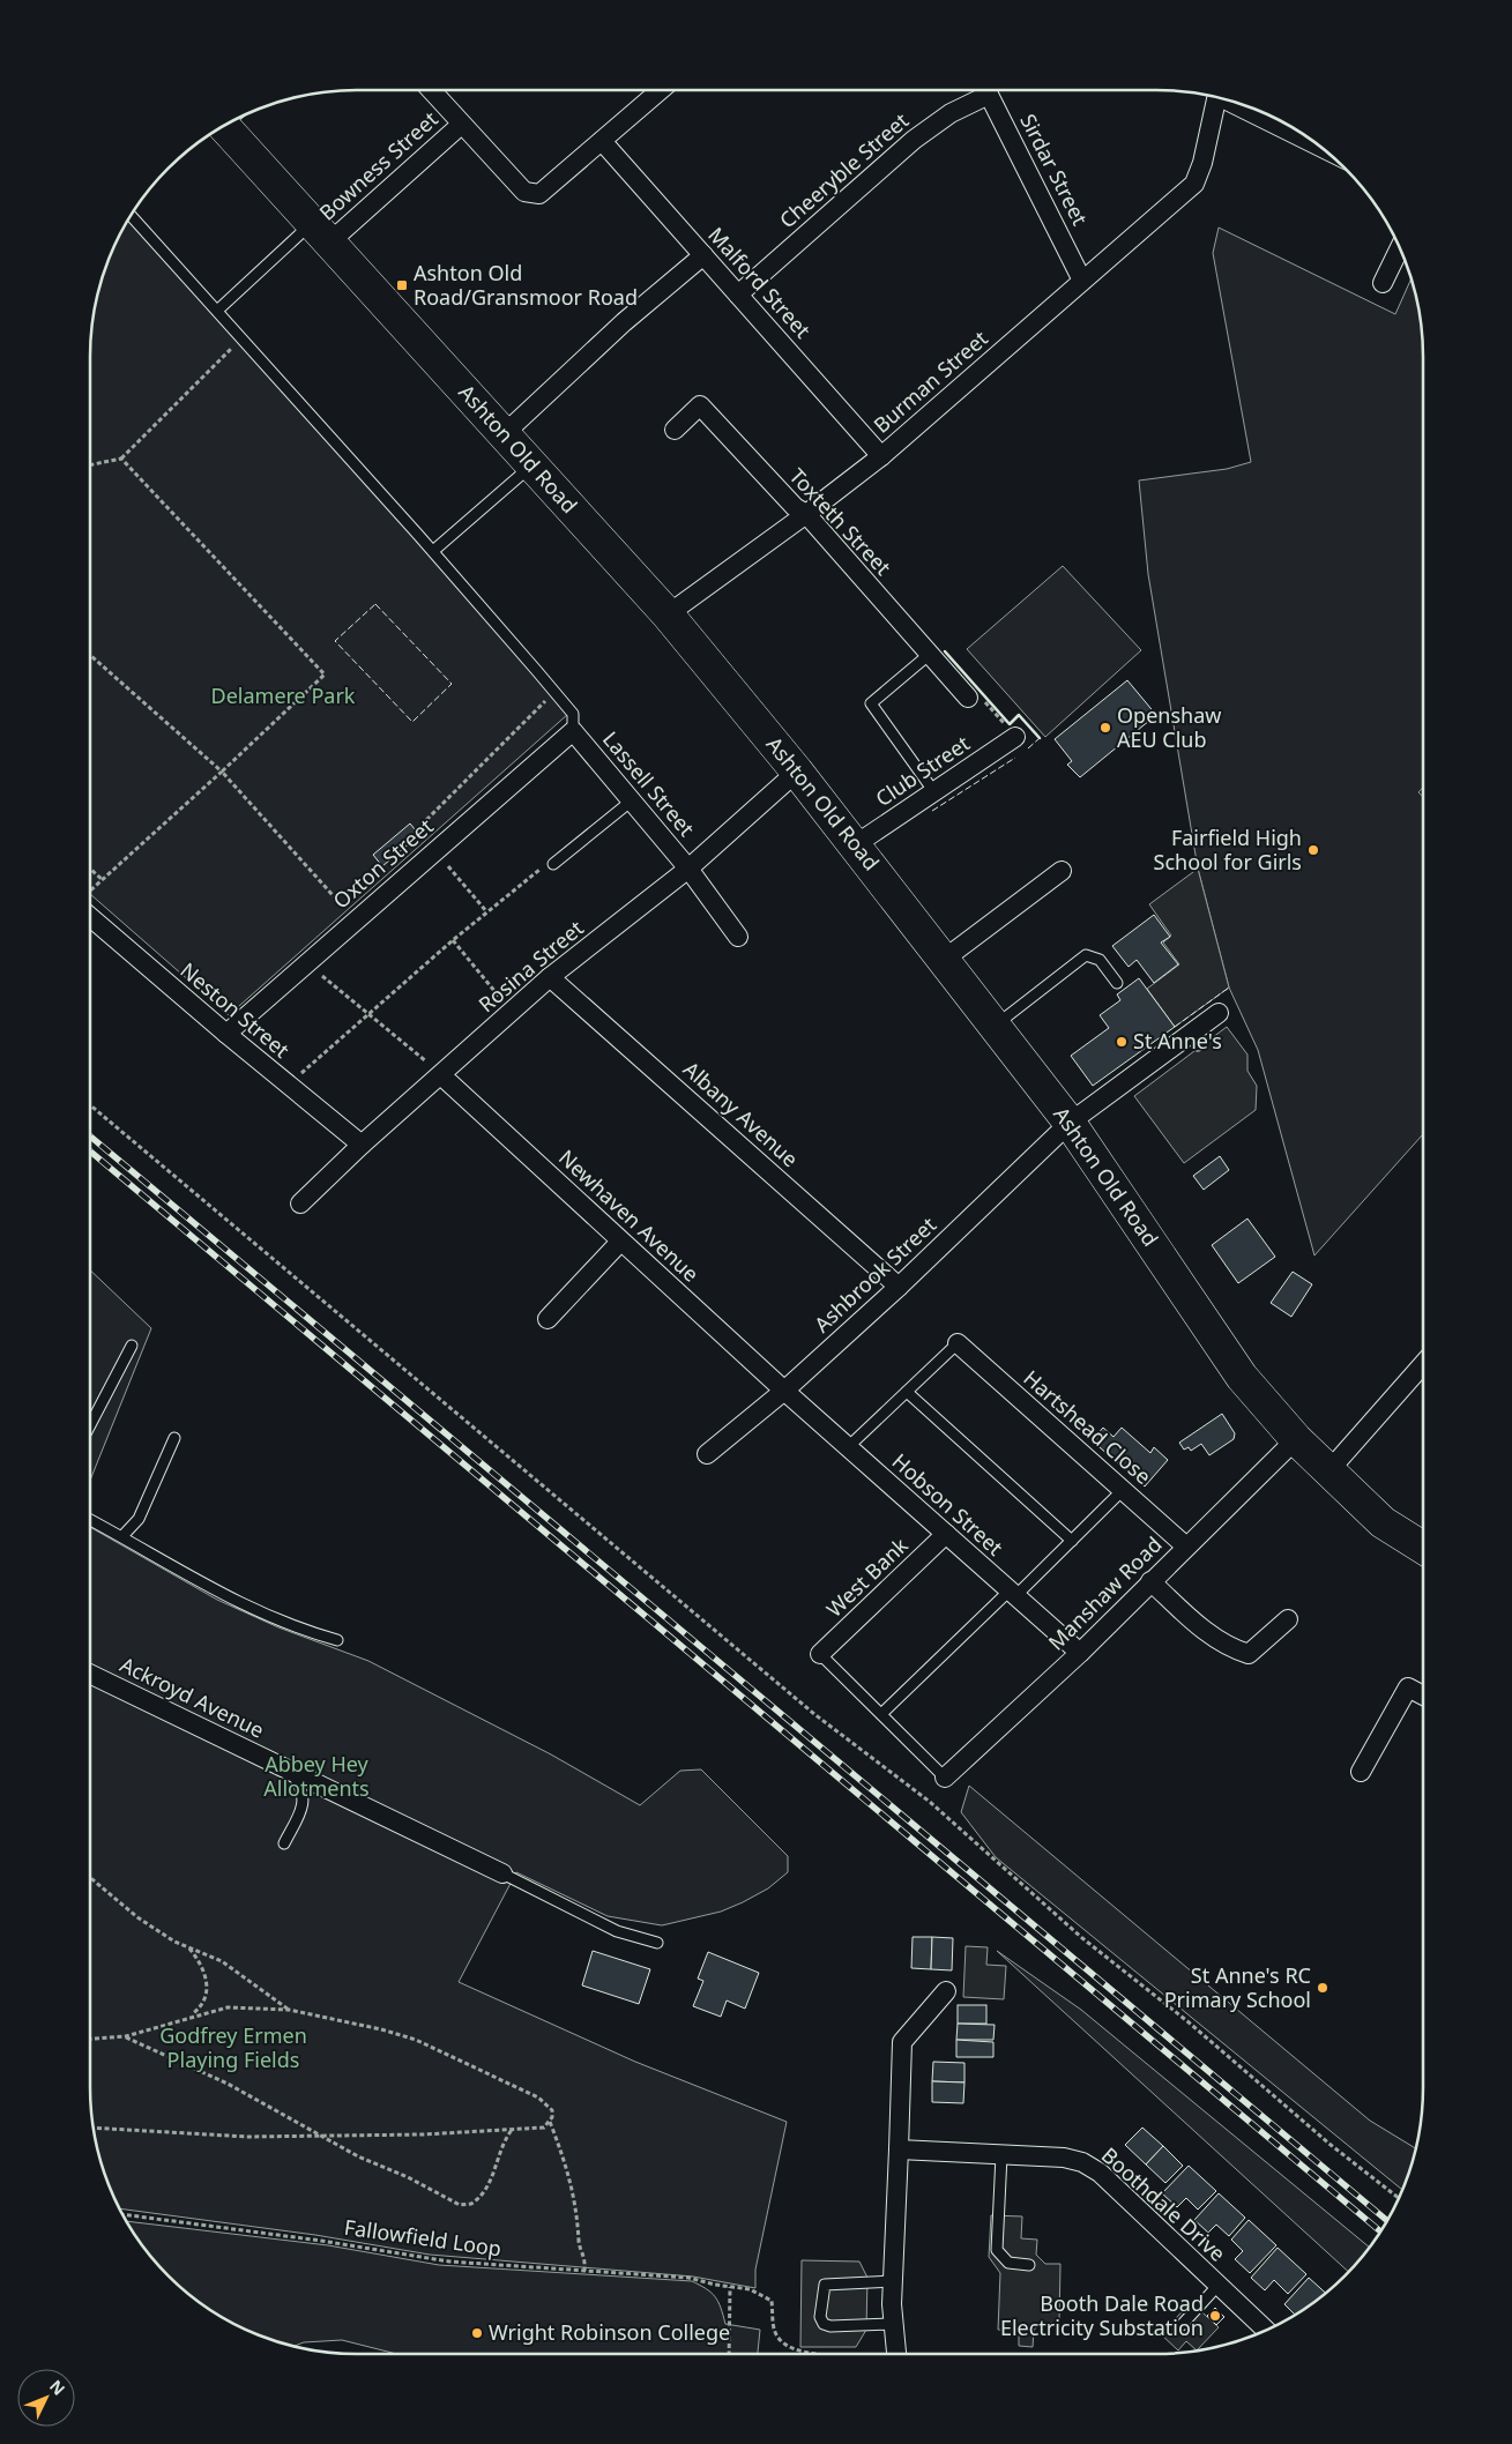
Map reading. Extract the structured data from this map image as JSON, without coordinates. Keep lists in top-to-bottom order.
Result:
{
  "streets": {
    "highway": ["Ashton Old Road"],
    "street": [
      "Bowness Street",
      "Sirdar Street",
      "Cheeryble Street",
      "Malford Street",
      "Burman Street",
      "Toxteth Street",
      "Club Street",
      "Lassell Street",
      "Oxton Street",
      "Rosina Street",
      "Neston Street",
      "Albany Avenue",
      "Newhaven Avenue",
      "Ashbrook Street",
      "Hartshead Close",
      "Hobson Street",
      "West Bank",
      "Manshaw Road",
      "Ackroyd Avenue",
      "Boothdale Drive"
    ],
    "path": ["Fallowfield Loop"]
  },
  "crossings": [
    ["Bowness Street", "Ashton Old Road"],
    ["Sirdar Street", "Burman Street"],
    ["Cheeryble Street", "Malford Street"],
    ["Malford Street", "Burman Street"],
    ["Burman Street", "Ashton Old Road"],
    ["Burman Street", "Toxteth Street"],
    ["Ashton Old Road", "Club Street"],
    ["Ashton Old Road", "Rosina Street"],
    ["Ashton Old Road", "Ashbrook Street"],
    ["Ashton Old Road", "Manshaw Road"],
    ["Lassell Street", "Oxton Street"],
    ["Lassell Street", "Rosina Street"],
    ["Oxton Street", "Neston Street"],
    ["Rosina Street", "Neston Street"],
    ["Rosina Street", "Albany Avenue"],
    ["Rosina Street", "Newhaven Avenue"],
    ["Albany Avenue", "Ashbrook Street"],
    ["Newhaven Avenue", "Ashbrook Street"],
    ["Newhaven Avenue", "Hobson Street"],
    ["Ashbrook Street", "Hobson Street"],
    ["Hartshead Close", "Manshaw Road"],
    ["Hobson Street", "West Bank"],
    ["Hobson Street", "Manshaw Road"]
  ],
  "parks": ["Delamere Park", "Abbey Hey Allotments", "Godfrey Ermen Playing Fields"],
  "places": {
    "transit": ["Ashton Old Road/Gransmoor Road"],
    "other": [
      "Openshaw AEU Club",
      "Fairfield High School for Girls",
      "St Anne's",
      "St Anne's RC Primary School",
      "Booth Dale Road Electricity Substation",
      "Wright Robinson College"
    ]
  },
  "north": "top right"
}
